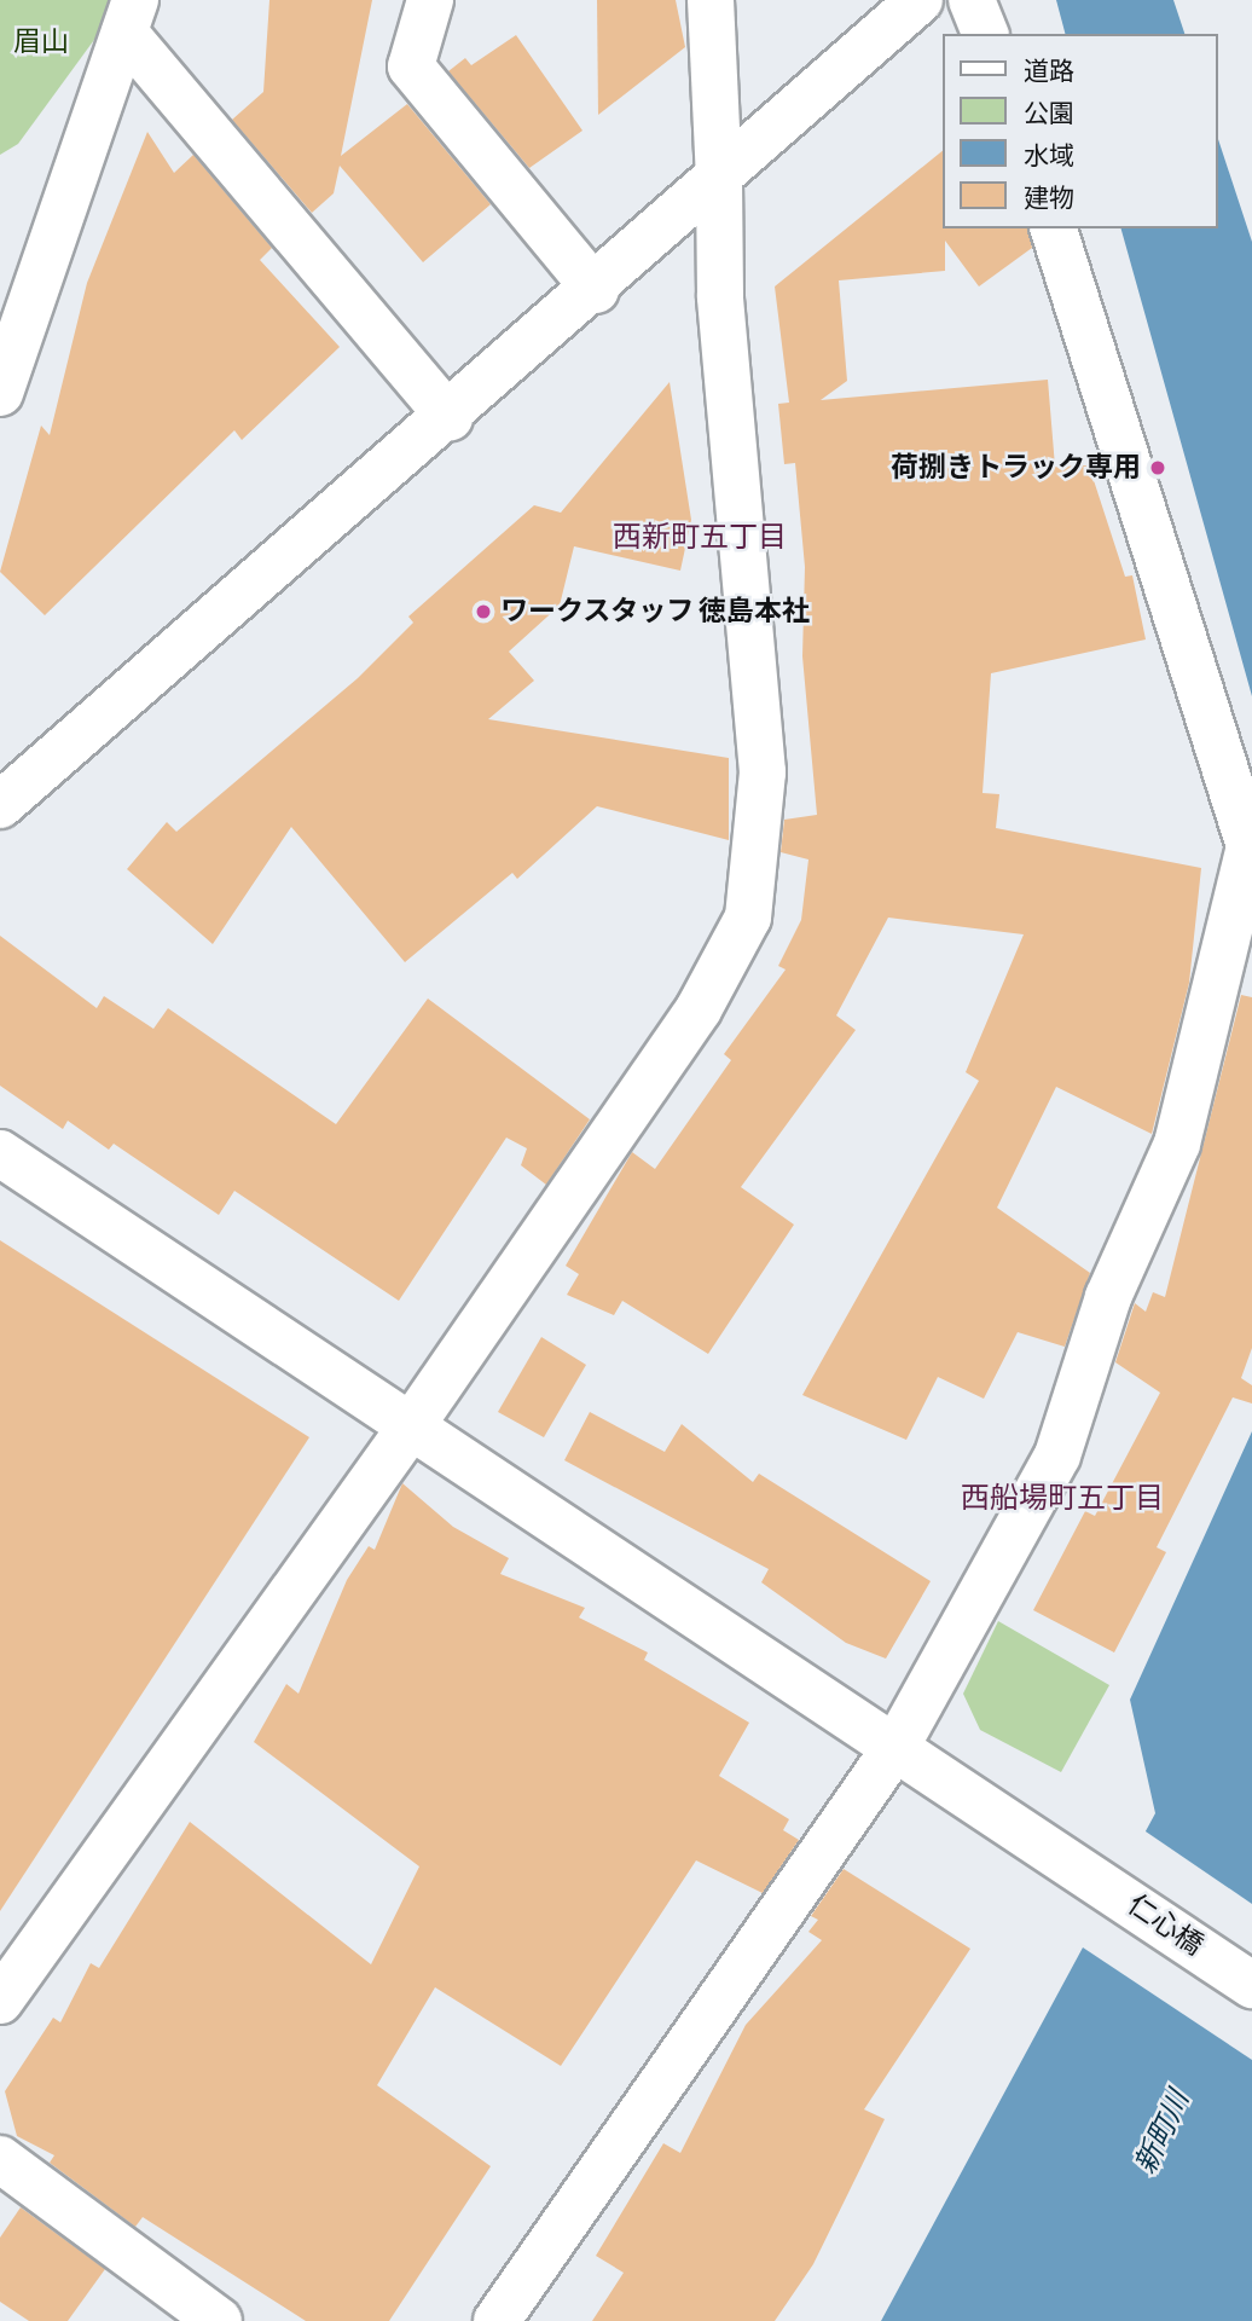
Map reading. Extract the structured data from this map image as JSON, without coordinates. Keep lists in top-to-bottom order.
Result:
{
  "streets": {
    "street": ["仁心橋"]
  },
  "districts": ["西新町五丁目", "西船場町五丁目"],
  "water": ["新町川"],
  "parks": ["眉山"],
  "places": ["荷捌きトラック専用", "ワークスタッフ 徳島本社"],
  "legend": [
    "道路",
    "公園",
    "水域",
    "建物"
  ]
}
